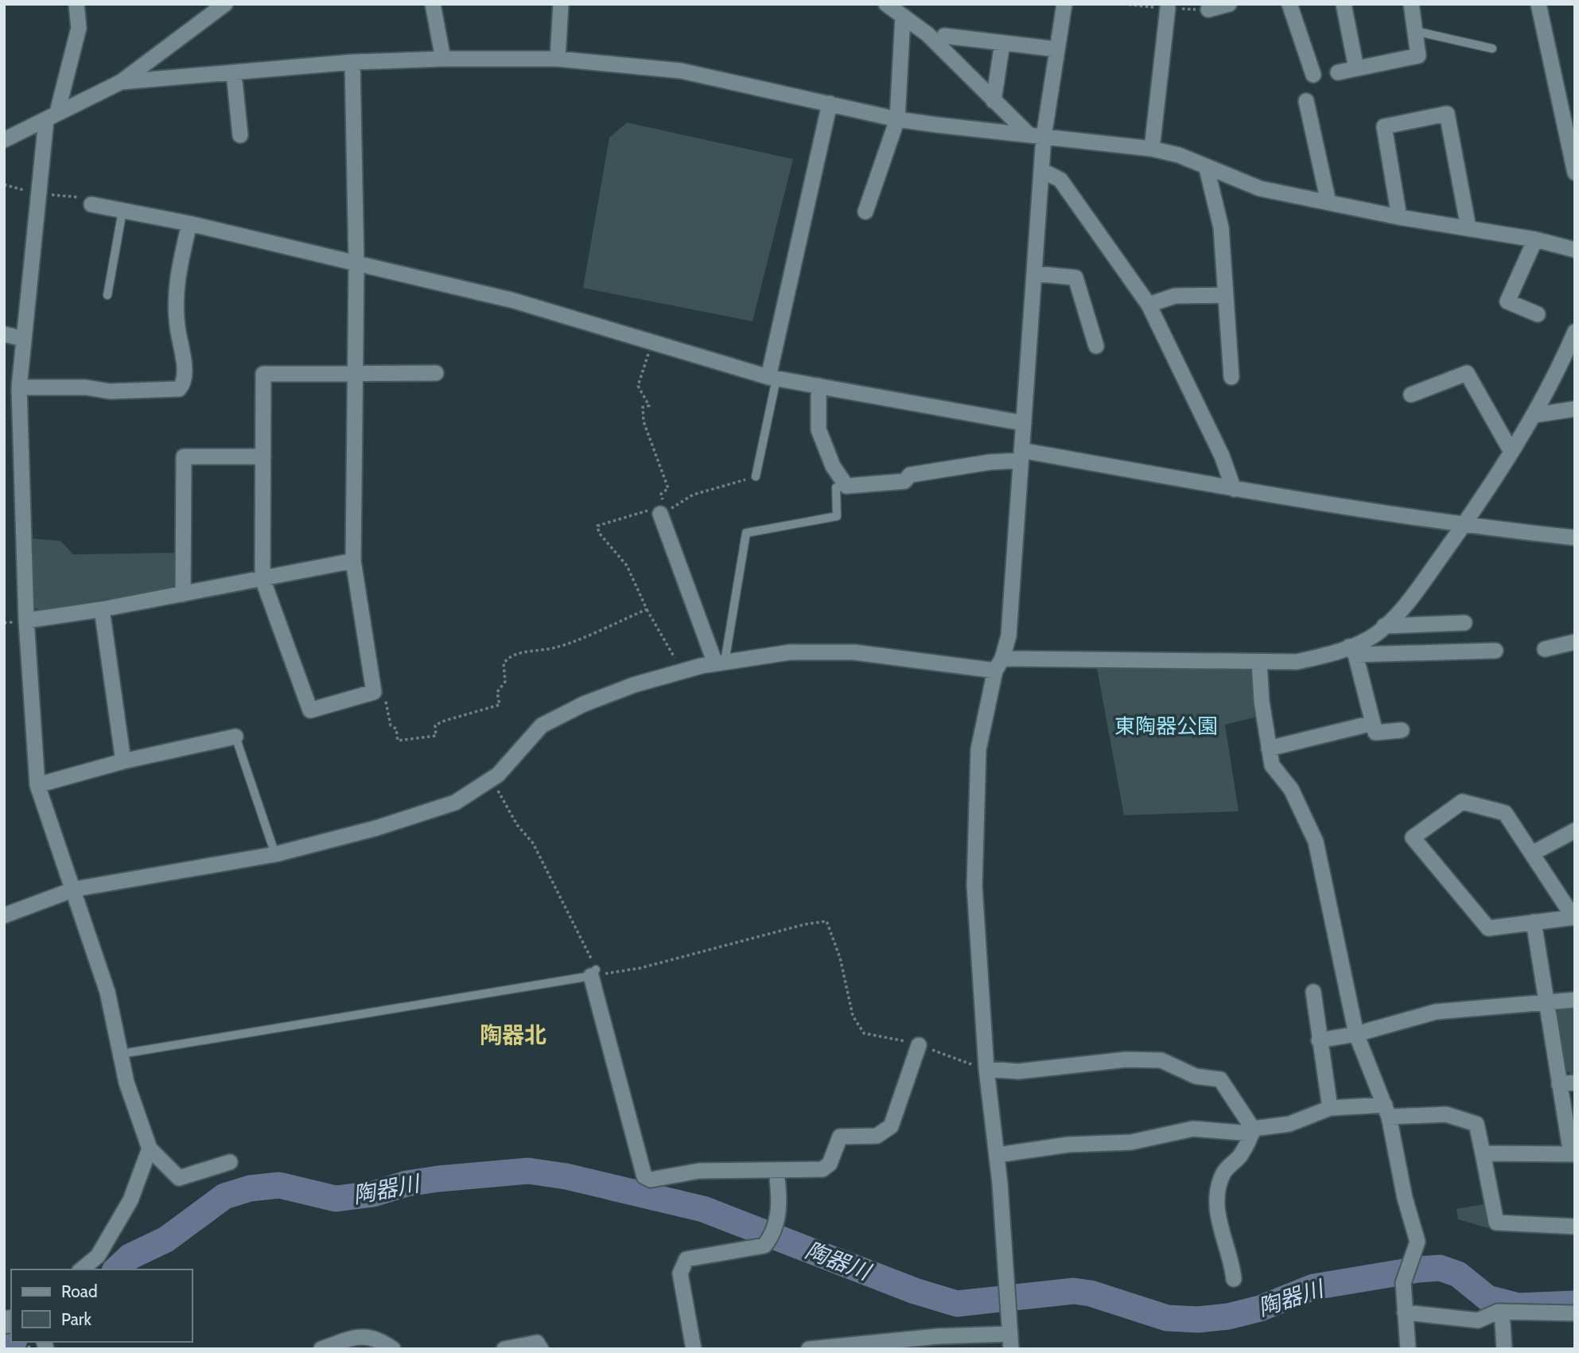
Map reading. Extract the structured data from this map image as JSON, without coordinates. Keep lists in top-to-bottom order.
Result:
{
  "districts": ["陶器北"],
  "water": ["陶器川"],
  "parks": ["東陶器公園"],
  "legend": ["Road", "Park"]
}
